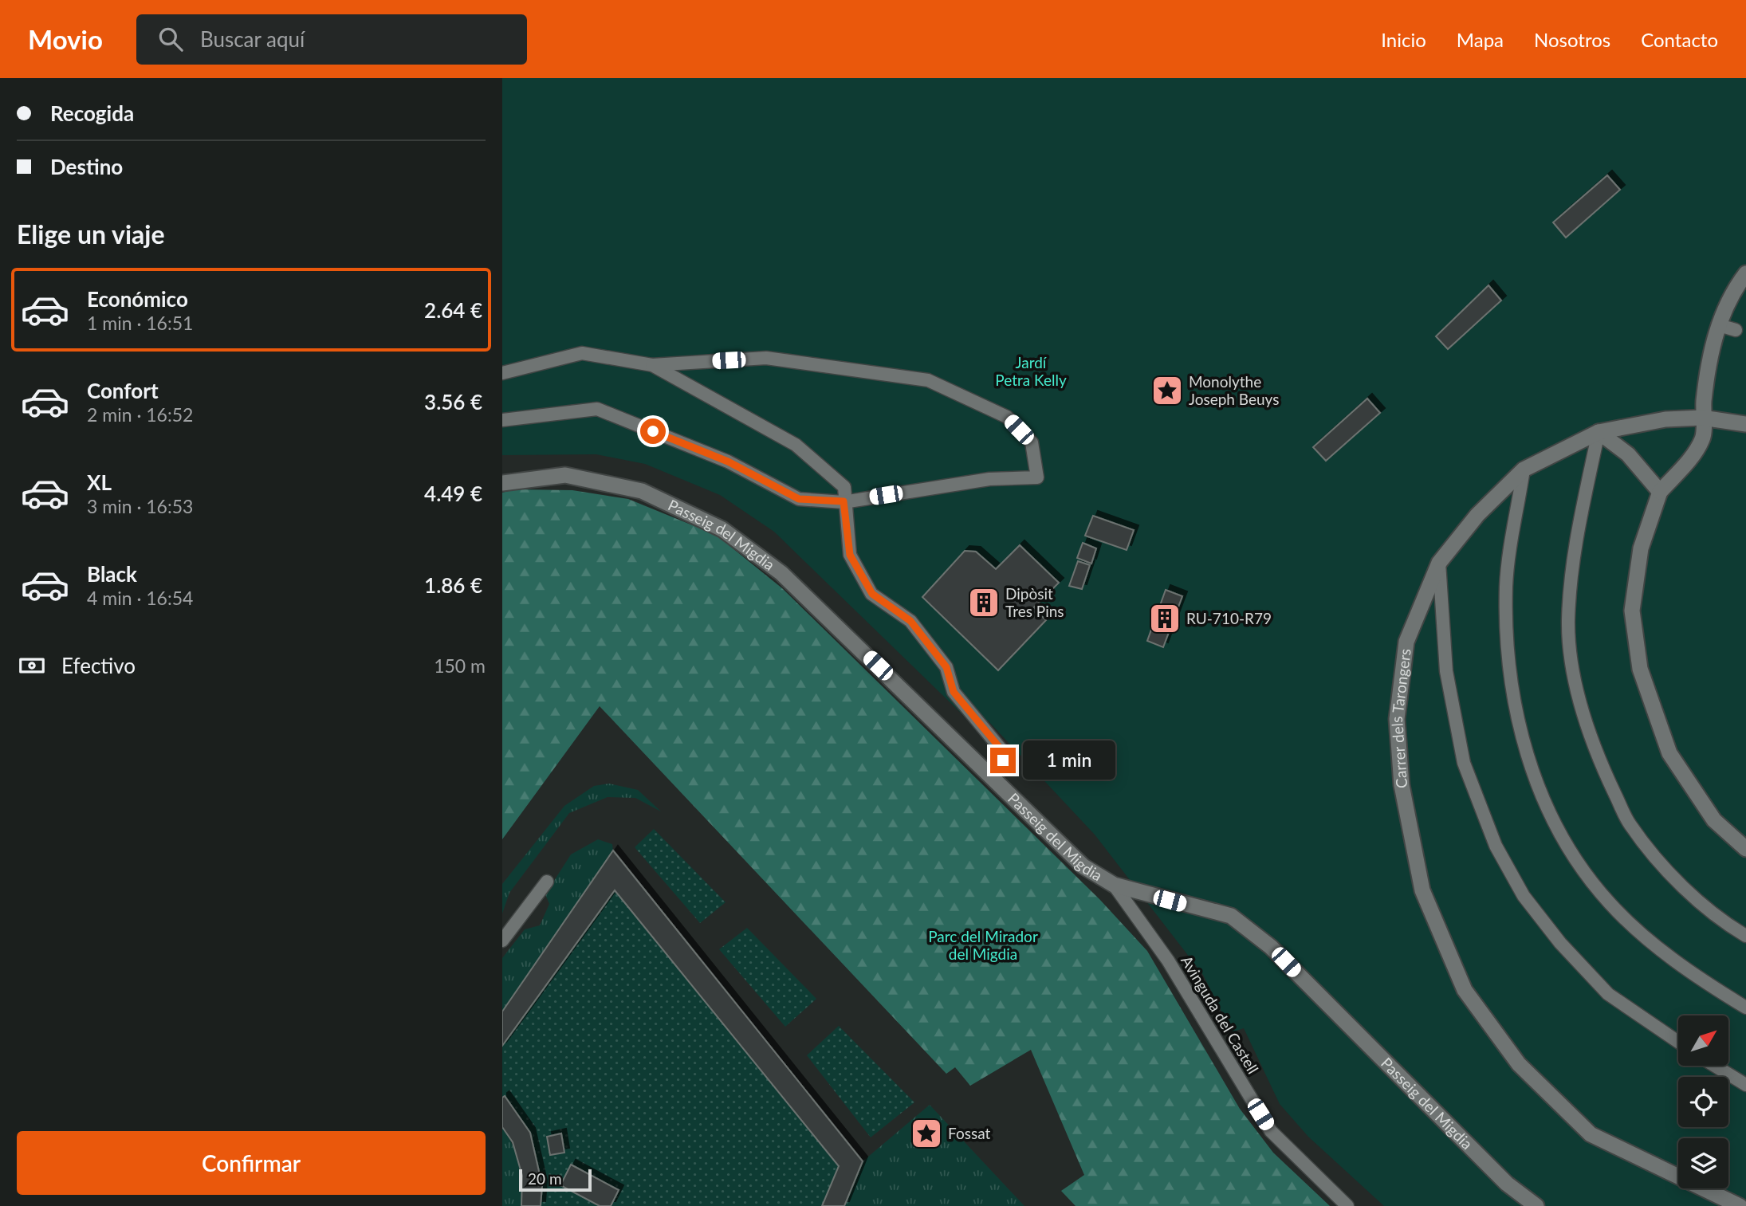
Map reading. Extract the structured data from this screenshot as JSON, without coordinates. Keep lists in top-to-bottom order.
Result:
{
  "streets": {
    "street": ["Passeig del Migdia", "Carrer dels Tarongers"],
    "lane": ["Avinguda del Castell"]
  },
  "crossings": [
    ["Passeig del Migdia", "Avinguda del Castell"]
  ],
  "parks": ["Jardí Petra Kelly", "Parc del Mirador del Migdia"],
  "places": {
    "place": ["Monolythe Joseph Beuys", "Fossat"],
    "building": ["Dipòsit Tres Pins", "RU-710-R79"]
  },
  "scale_bar": "20 m",
  "north": "top right",
  "page": {
    "header": "Movio",
    "search": "Buscar aquí",
    "nav": [
      "Inicio",
      "Mapa",
      "Nosotros",
      "Contacto"
    ],
    "banner": ["Recogida", "Destino"],
    "heading": "Elige un viaje",
    "list": [
      {
        "name": "Económico",
        "note": "1 min · 16:51",
        "value": "2.64 €"
      },
      {
        "name": "Confort",
        "note": "2 min · 16:52",
        "value": "3.56 €"
      },
      {
        "name": "XL",
        "note": "3 min · 16:53",
        "value": "4.49 €"
      },
      {
        "name": "Black",
        "note": "4 min · 16:54",
        "value": "1.86 €"
      }
    ],
    "pay": ["Efectivo", "150 m"],
    "bubble": "1 min",
    "buttons": "Confirmar",
    "scale": "20 m"
  }
}
